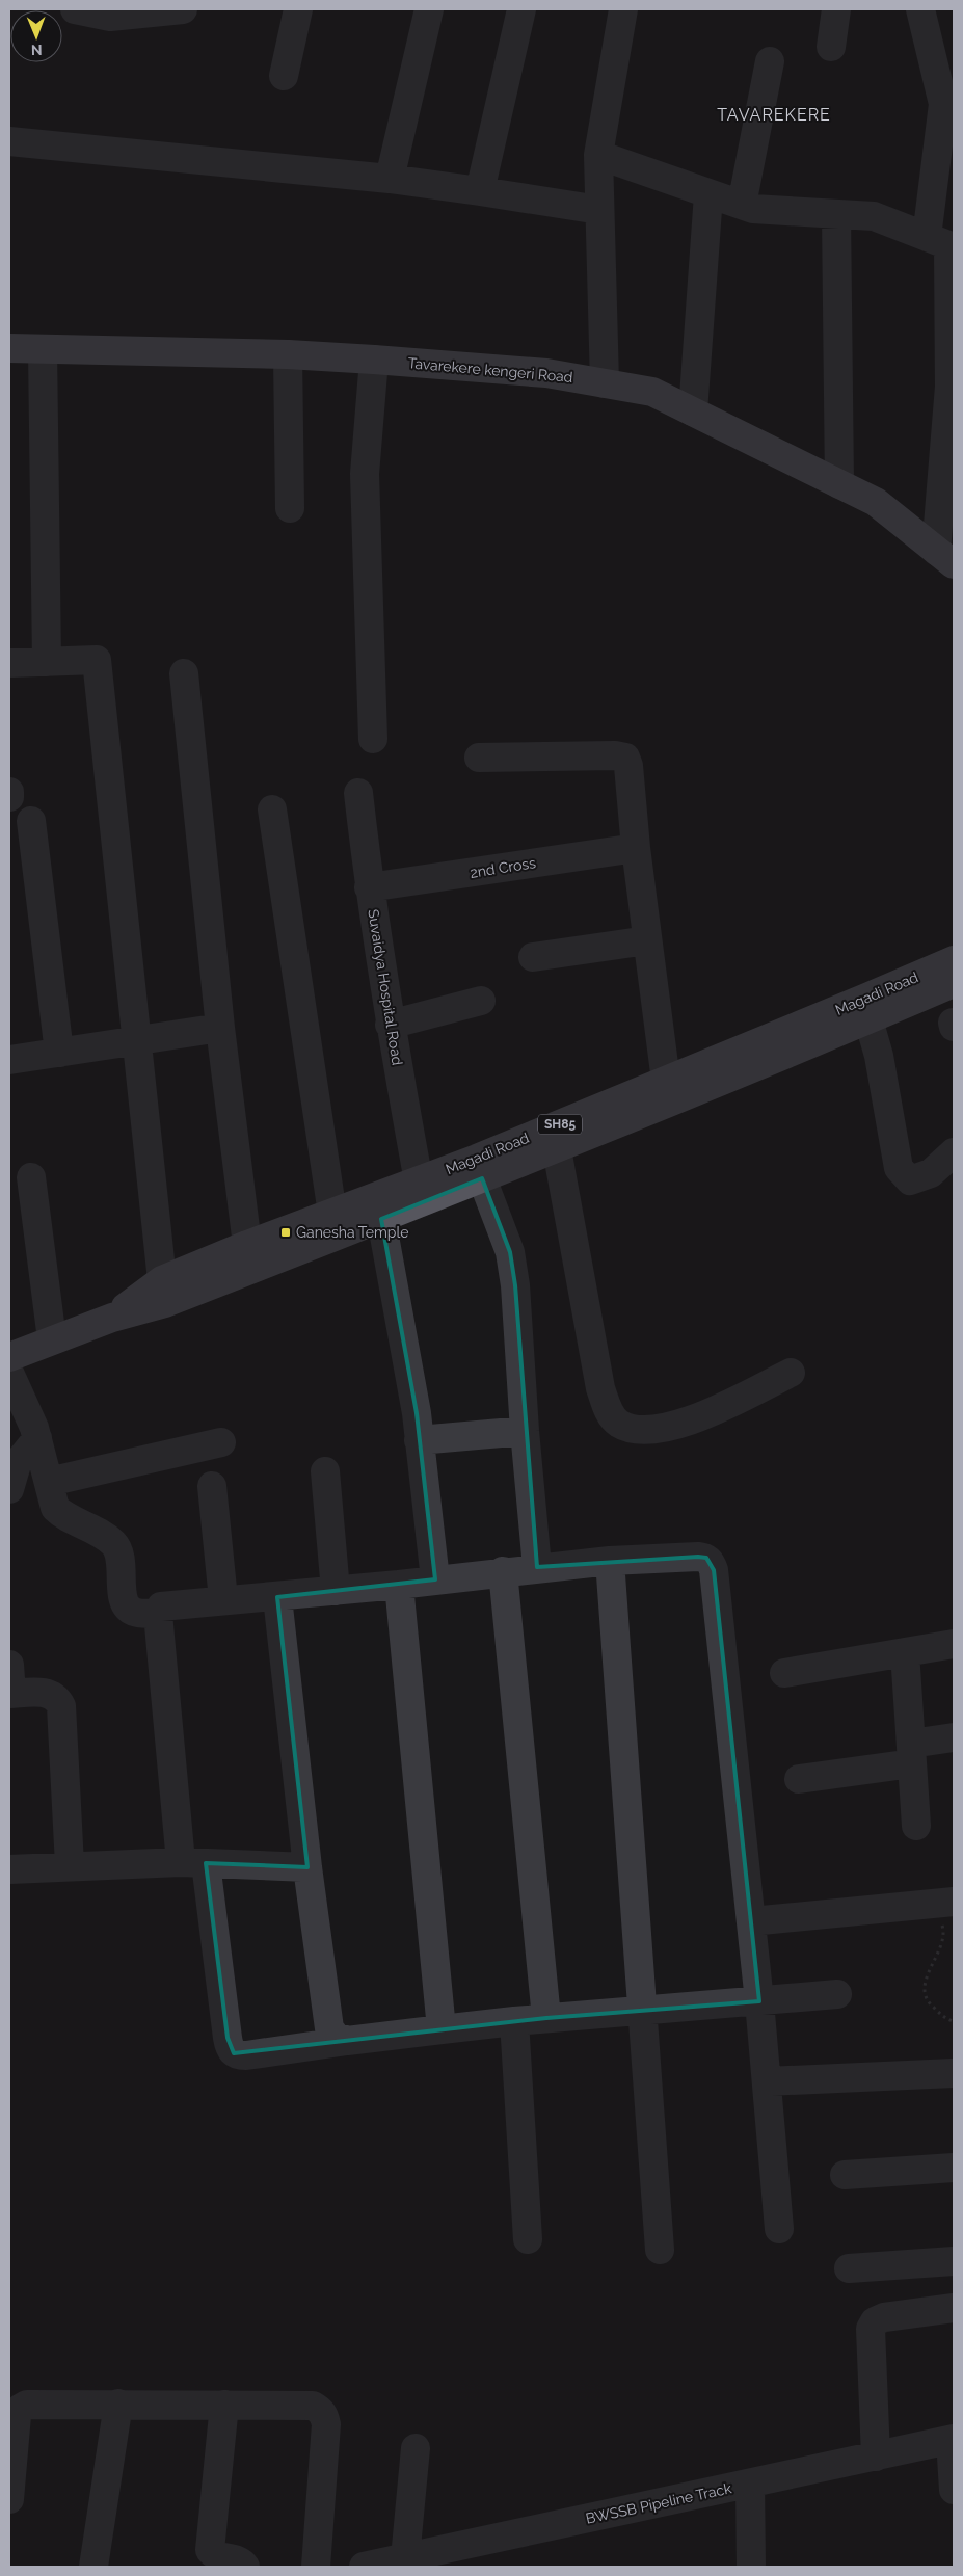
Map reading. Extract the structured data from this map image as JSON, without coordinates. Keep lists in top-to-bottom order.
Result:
{
  "streets": {
    "main road": ["Tavarekere kengeri Road", "Magadi Road", "SH85"],
    "street": ["2nd Cross", "Suvaidya Hospital Road", "BWSSB Pipeline Track"]
  },
  "crossings": [
    ["2nd Cross", "Suvaidya Hospital Road"],
    ["Suvaidya Hospital Road", "Magadi Road"]
  ],
  "districts": ["TAVAREKERE"],
  "places": {
    "transit": ["Ganesha Temple"]
  },
  "north": "bottom"
}
